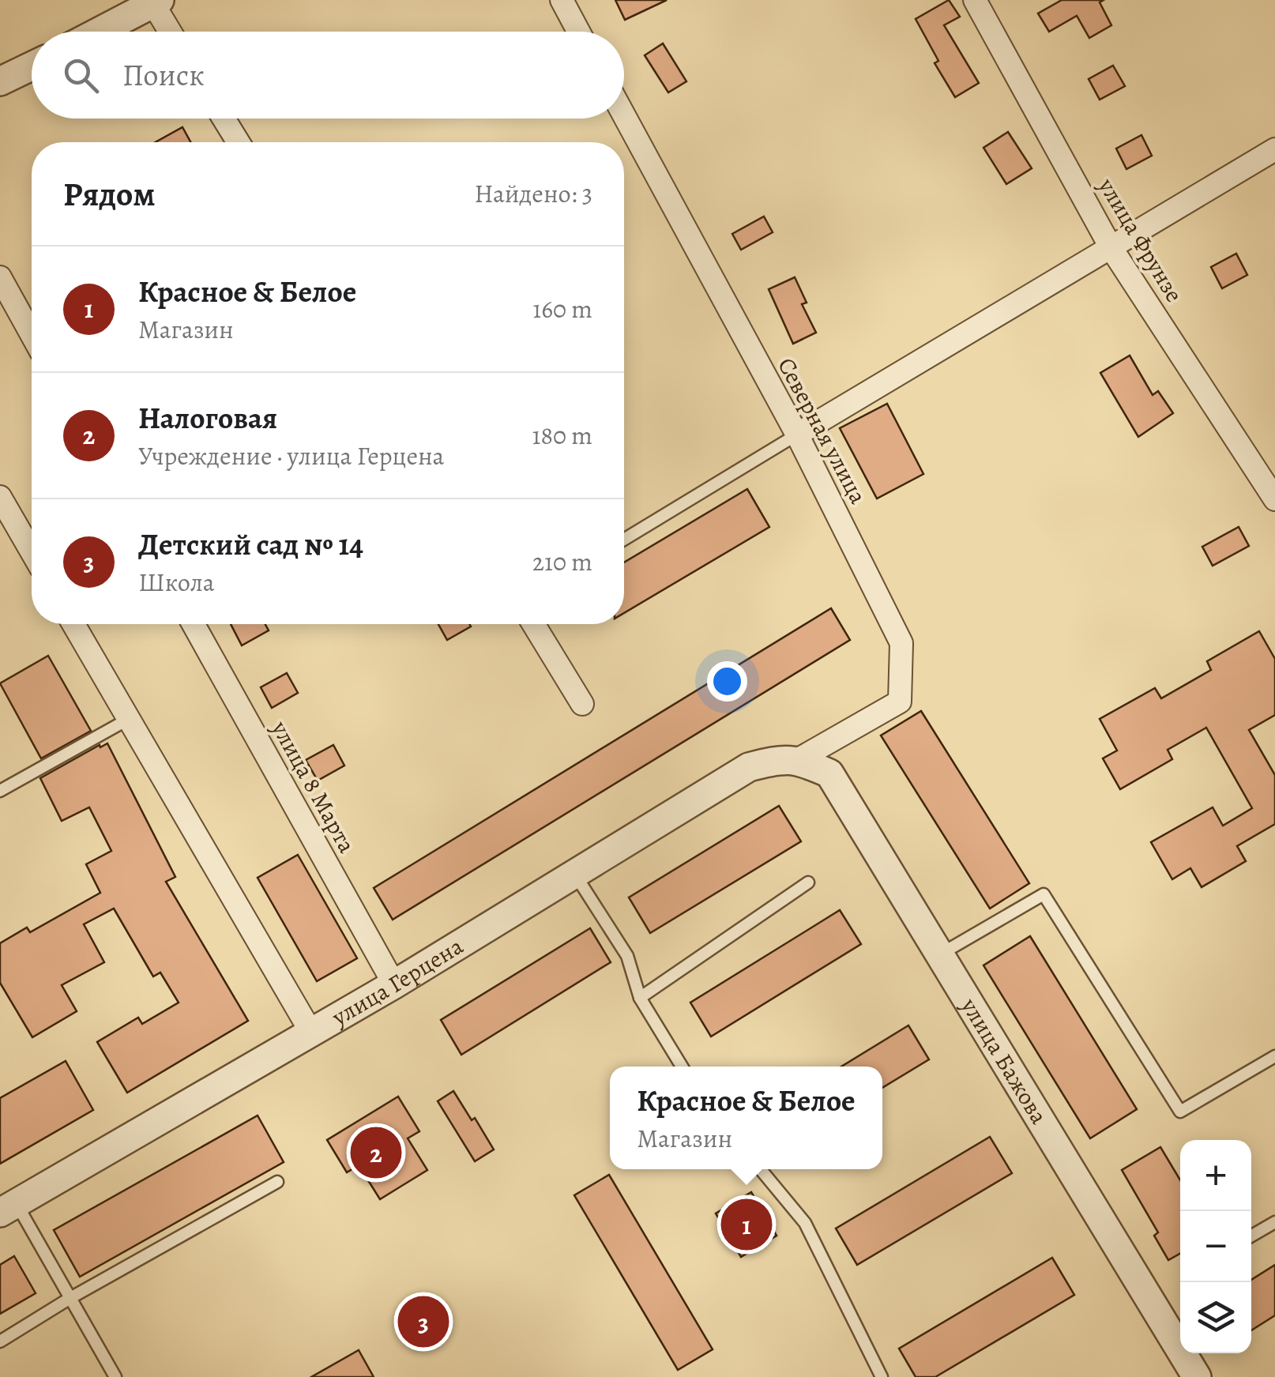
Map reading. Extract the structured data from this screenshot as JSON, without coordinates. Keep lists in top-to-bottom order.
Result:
{
  "streets": {
    "street": [
      "улица Фрунзе",
      "Северная улица",
      "улица 8 Марта",
      "улица Герцена",
      "улица Бажова"
    ]
  },
  "crossings": [
    ["Северная улица", "улица Герцена"],
    ["Северная улица", "улица Бажова"],
    ["улица 8 Марта", "улица Герцена"],
    ["улица Герцена", "улица Бажова"]
  ],
  "page": {
    "search": "Поиск",
    "heading": ["Рядом", "Найдено: 3"],
    "list": [
      {
        "mark": "1",
        "name": "Красное & Белое",
        "note": "Магазин",
        "value": "160 m"
      },
      {
        "mark": "2",
        "name": "Налоговая",
        "note": "Учреждение · улица Герцена",
        "value": "180 m"
      },
      {
        "mark": "3",
        "name": "Детский сад № 14",
        "note": "Школа",
        "value": "210 m"
      }
    ],
    "popup": ["Красное & Белое", "Магазин"],
    "pins": ["2", "1", "3"],
    "map_buttons": ["+", "−"]
  }
}
